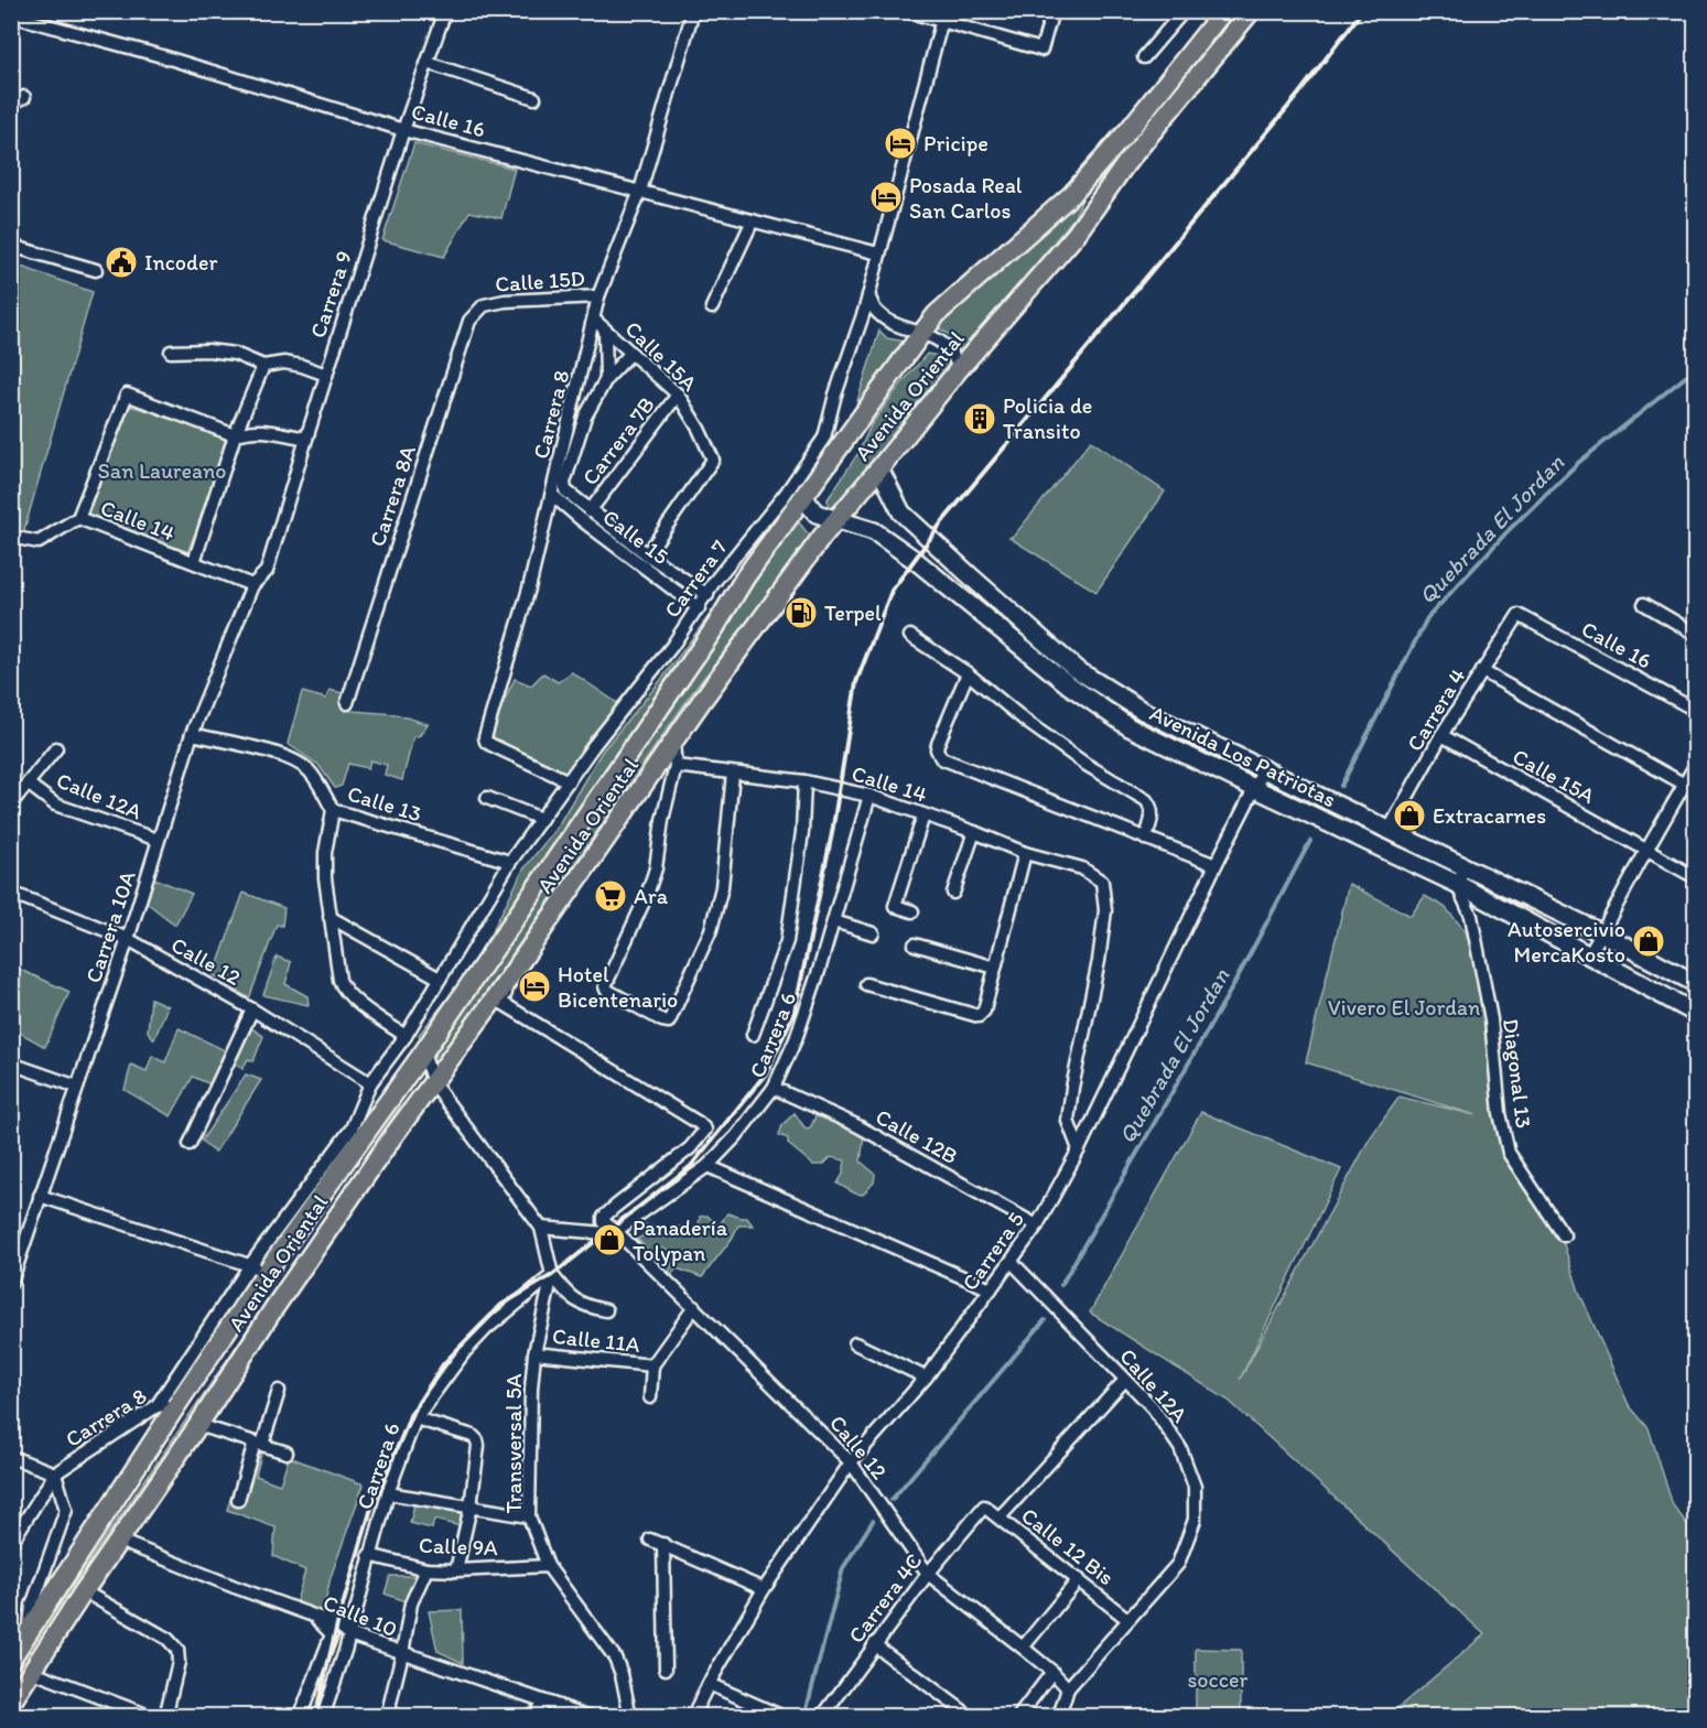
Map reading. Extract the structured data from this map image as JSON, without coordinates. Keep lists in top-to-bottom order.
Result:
{
  "streets": {
    "main road": ["Avenida Oriental", "Avenida Los Patriotas"],
    "street": [
      "Calle 16",
      "Calle 15D",
      "Carrera 9",
      "Calle 15A",
      "Carrera 8",
      "Carrera 7B",
      "Carrera 8A",
      "Calle 14",
      "Calle 15",
      "Carrera 7",
      "Carrera 4",
      "Calle 12A",
      "Calle 13",
      "Carrera 10A",
      "Calle 12",
      "Carrera 6",
      "Diagonal 13",
      "Calle 12B",
      "Carrera 5",
      "Calle 11A",
      "Transversal 5A",
      "Calle 9A",
      "Calle 12 Bis",
      "Carrera 4C",
      "Calle 10"
    ]
  },
  "crossings": [
    ["Calle 16", "Carrera 9"],
    ["Calle 16", "Carrera 8"],
    ["Calle 16", "Carrera 7"],
    ["Calle 16", "Carrera 4"],
    ["Calle 15D", "Carrera 8"],
    ["Calle 15D", "Carrera 8A"],
    ["Carrera 9", "Calle 14"],
    ["Carrera 9", "Carrera 10A"],
    ["Calle 15A", "Carrera 8"],
    ["Calle 15A", "Carrera 7B"],
    ["Calle 15A", "Calle 15"],
    ["Calle 15A", "Carrera 4"],
    ["Avenida Oriental", "Carrera 8"],
    ["Avenida Oriental", "Carrera 7"],
    ["Avenida Oriental", "Avenida Los Patriotas"],
    ["Avenida Oriental", "Calle 13"],
    ["Avenida Oriental", "Calle 12"],
    ["Avenida Oriental", "Calle 10"],
    ["Carrera 8", "Calle 15"],
    ["Carrera 8", "Carrera 7"],
    ["Carrera 7B", "Calle 15"],
    ["Calle 14", "Carrera 10A"],
    ["Calle 14", "Carrera 6"],
    ["Calle 14", "Carrera 5"],
    ["Calle 15", "Carrera 7"],
    ["Carrera 7", "Calle 13"],
    ["Carrera 4", "Avenida Los Patriotas"],
    ["Avenida Los Patriotas", "Diagonal 13"],
    ["Avenida Los Patriotas", "Carrera 5"],
    ["Calle 12A", "Carrera 10A"],
    ["Calle 12A", "Calle 12"],
    ["Calle 12A", "Carrera 5"],
    ["Calle 12A", "Calle 12 Bis"],
    ["Calle 13", "Carrera 10A"],
    ["Carrera 10A", "Calle 12"],
    ["Calle 12", "Carrera 6"],
    ["Calle 12", "Carrera 5"],
    ["Calle 12", "Carrera 4C"],
    ["Carrera 6", "Calle 12B"],
    ["Carrera 6", "Transversal 5A"],
    ["Carrera 6", "Calle 9A"],
    ["Carrera 6", "Calle 10"],
    ["Calle 12B", "Carrera 5"],
    ["Calle 11A", "Transversal 5A"],
    ["Transversal 5A", "Calle 9A"],
    ["Calle 12 Bis", "Carrera 4C"]
  ],
  "water": ["Quebrada El Jordan"],
  "parks": ["San Laureano", "Vivero El Jordan", "soccer"],
  "places": {
    "hotel": ["Pricipe", "Posada Real San Carlos", "Hotel Bicentenario"],
    "public building": ["Incoder"],
    "building": ["Policia de Transito"],
    "fuel station": ["Terpel"],
    "shop": ["Extracarnes", "Autosercivio MercaKosto", "Panadería Tolypan"],
    "supermarket": ["Ara"]
  }
}
